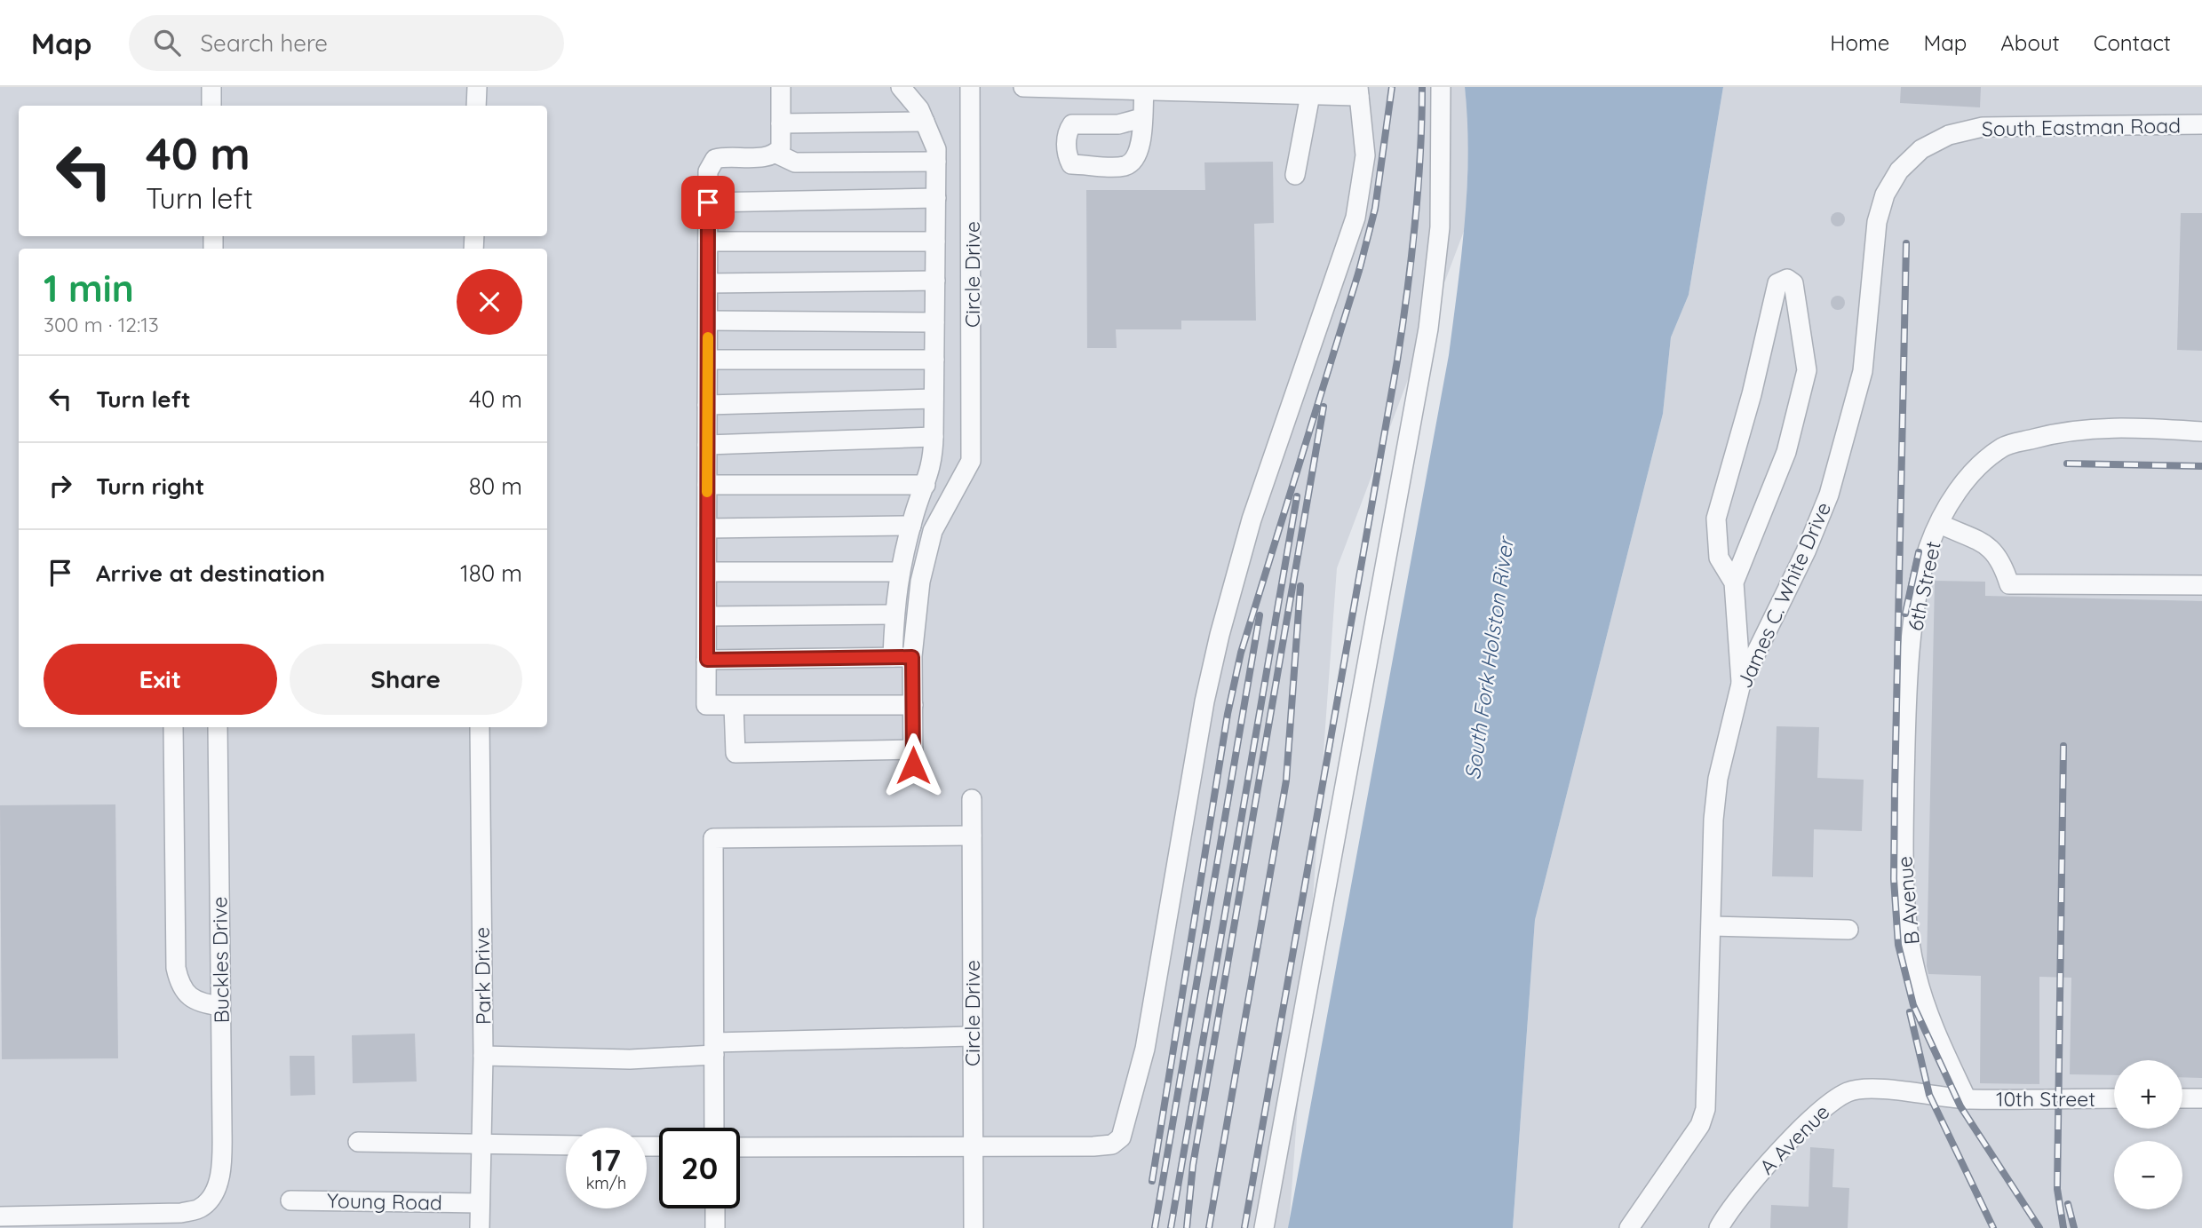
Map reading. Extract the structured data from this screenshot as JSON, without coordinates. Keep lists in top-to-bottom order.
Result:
{
  "streets": {
    "street": [
      "South Eastman Road",
      "Circle Drive",
      "6th Street",
      "James C. White Drive",
      "B Avenue",
      "Buckles Drive",
      "Park Drive",
      "10th Street",
      "A Avenue",
      "Young Road"
    ]
  },
  "crossings": [
    ["South Eastman Road", "James C. White Drive"],
    ["6th Street", "B Avenue"],
    ["B Avenue", "10th Street"],
    ["B Avenue", "A Avenue"],
    ["Park Drive", "Young Road"],
    ["10th Street", "A Avenue"]
  ],
  "water": ["South Fork Holston River"],
  "page": {
    "header": "Map",
    "search": "Search here",
    "nav": [
      "Home",
      "Map",
      "About",
      "Contact"
    ],
    "turn": ["40 m", "Turn left"],
    "heading": ["1 min", "300 m · 12:13"],
    "list": [
      {
        "name": "Turn left",
        "value": "40 m"
      },
      {
        "name": "Turn right",
        "value": "80 m"
      },
      {
        "name": "Arrive at destination",
        "value": "180 m"
      }
    ],
    "buttons": ["Exit", "Share"],
    "map_buttons": ["+", "−"],
    "speed": "17 km/h",
    "limit": "20"
  }
}
